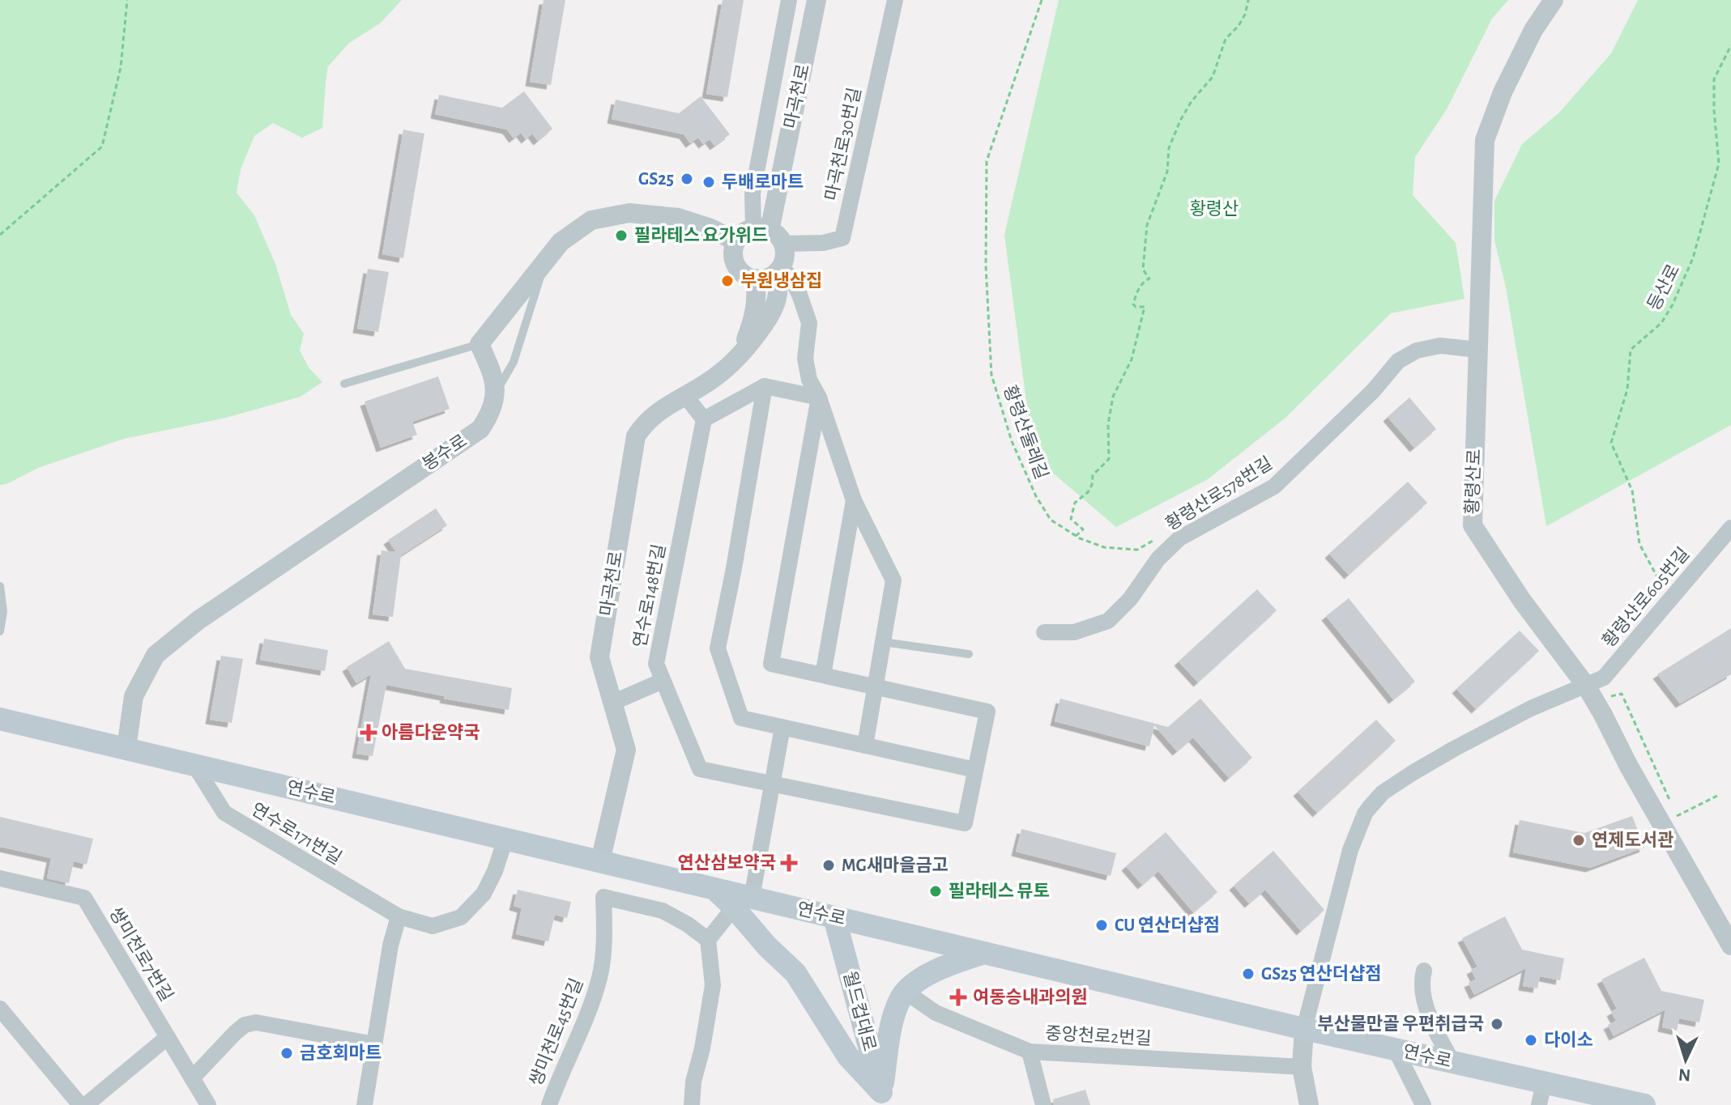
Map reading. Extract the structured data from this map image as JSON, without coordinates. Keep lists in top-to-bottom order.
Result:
{
  "streets": {
    "main road": ["연수로", "월드컵대로"],
    "street": [
      "마곡천로",
      "마곡천로30번길",
      "봉수로",
      "황령산로",
      "황령산로578번길",
      "연수로148번길",
      "황령산로605번길",
      "연수로171번길",
      "쌍미천로7번길",
      "쌍미천로45번길",
      "중앙천로2번길"
    ],
    "path": ["등산로", "황령산둘레길"]
  },
  "crossings": [
    ["마곡천로", "마곡천로30번길"],
    ["마곡천로", "연수로"],
    ["등산로", "황령산로605번길"],
    ["봉수로", "연수로"],
    ["황령산로", "황령산로578번길"],
    ["황령산로", "황령산로605번길"],
    ["황령산로605번길", "연수로"],
    ["연수로", "연수로171번길"],
    ["연수로", "월드컵대로"]
  ],
  "parks": ["황령산"],
  "places": {
    "other": [
      "GS25",
      "두배로마트",
      "필라테스 요가위드",
      "부원냉삼집",
      "연제도서관",
      "MG새마을금고",
      "필라테스 뮤토",
      "CU 연산더샵점",
      "GS25 연산더샵점",
      "부산물만골 우편취급국",
      "다이소",
      "금호회마트"
    ],
    "health": ["아름다운약국", "연산삼보약국", "여동승내과의원"]
  },
  "north": "bottom"
}
